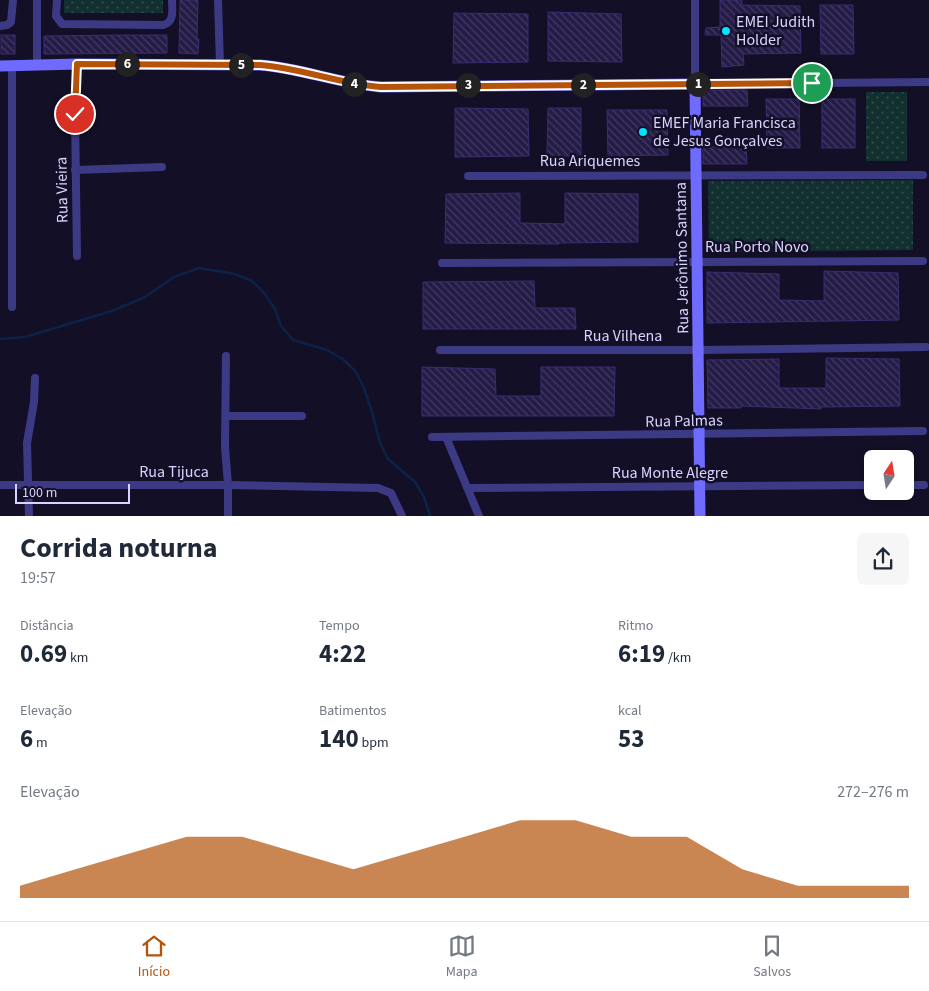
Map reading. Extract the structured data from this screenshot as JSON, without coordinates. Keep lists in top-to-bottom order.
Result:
{
  "streets": {
    "street": [
      "Rua Ariquemes",
      "Rua Vieira",
      "Rua Porto Novo",
      "Rua Jerônimo Santana",
      "Rua Vilhena",
      "Rua Palmas",
      "Rua Tijuca",
      "Rua Monte Alegre"
    ]
  },
  "crossings": [
    ["Rua Ariquemes", "Rua Jerônimo Santana"],
    ["Rua Porto Novo", "Rua Jerônimo Santana"],
    ["Rua Jerônimo Santana", "Rua Vilhena"],
    ["Rua Jerônimo Santana", "Rua Palmas"],
    ["Rua Jerônimo Santana", "Rua Monte Alegre"]
  ],
  "places": ["EMEI Judith Holder", "EMEF Maria Francisca de Jesus Gonçalves"],
  "scale_bar": "100 m",
  "north": "top",
  "page": {
    "pins": [
      "6",
      "5",
      "1",
      "4",
      "2",
      "3"
    ],
    "scale": "100 m",
    "heading": ["Corrida noturna", "19:57"],
    "stats": [
      ["Distância", "0.69 km"],
      ["Tempo", "4:22"],
      ["Ritmo", "6:19 /km"],
      ["Elevação", "6 m"],
      ["Batimentos", "140 bpm"],
      ["kcal", "53"]
    ],
    "chart": ["Elevação", "272–276 m"],
    "tabs": ["Início", "Mapa", "Salvos"]
  }
}
